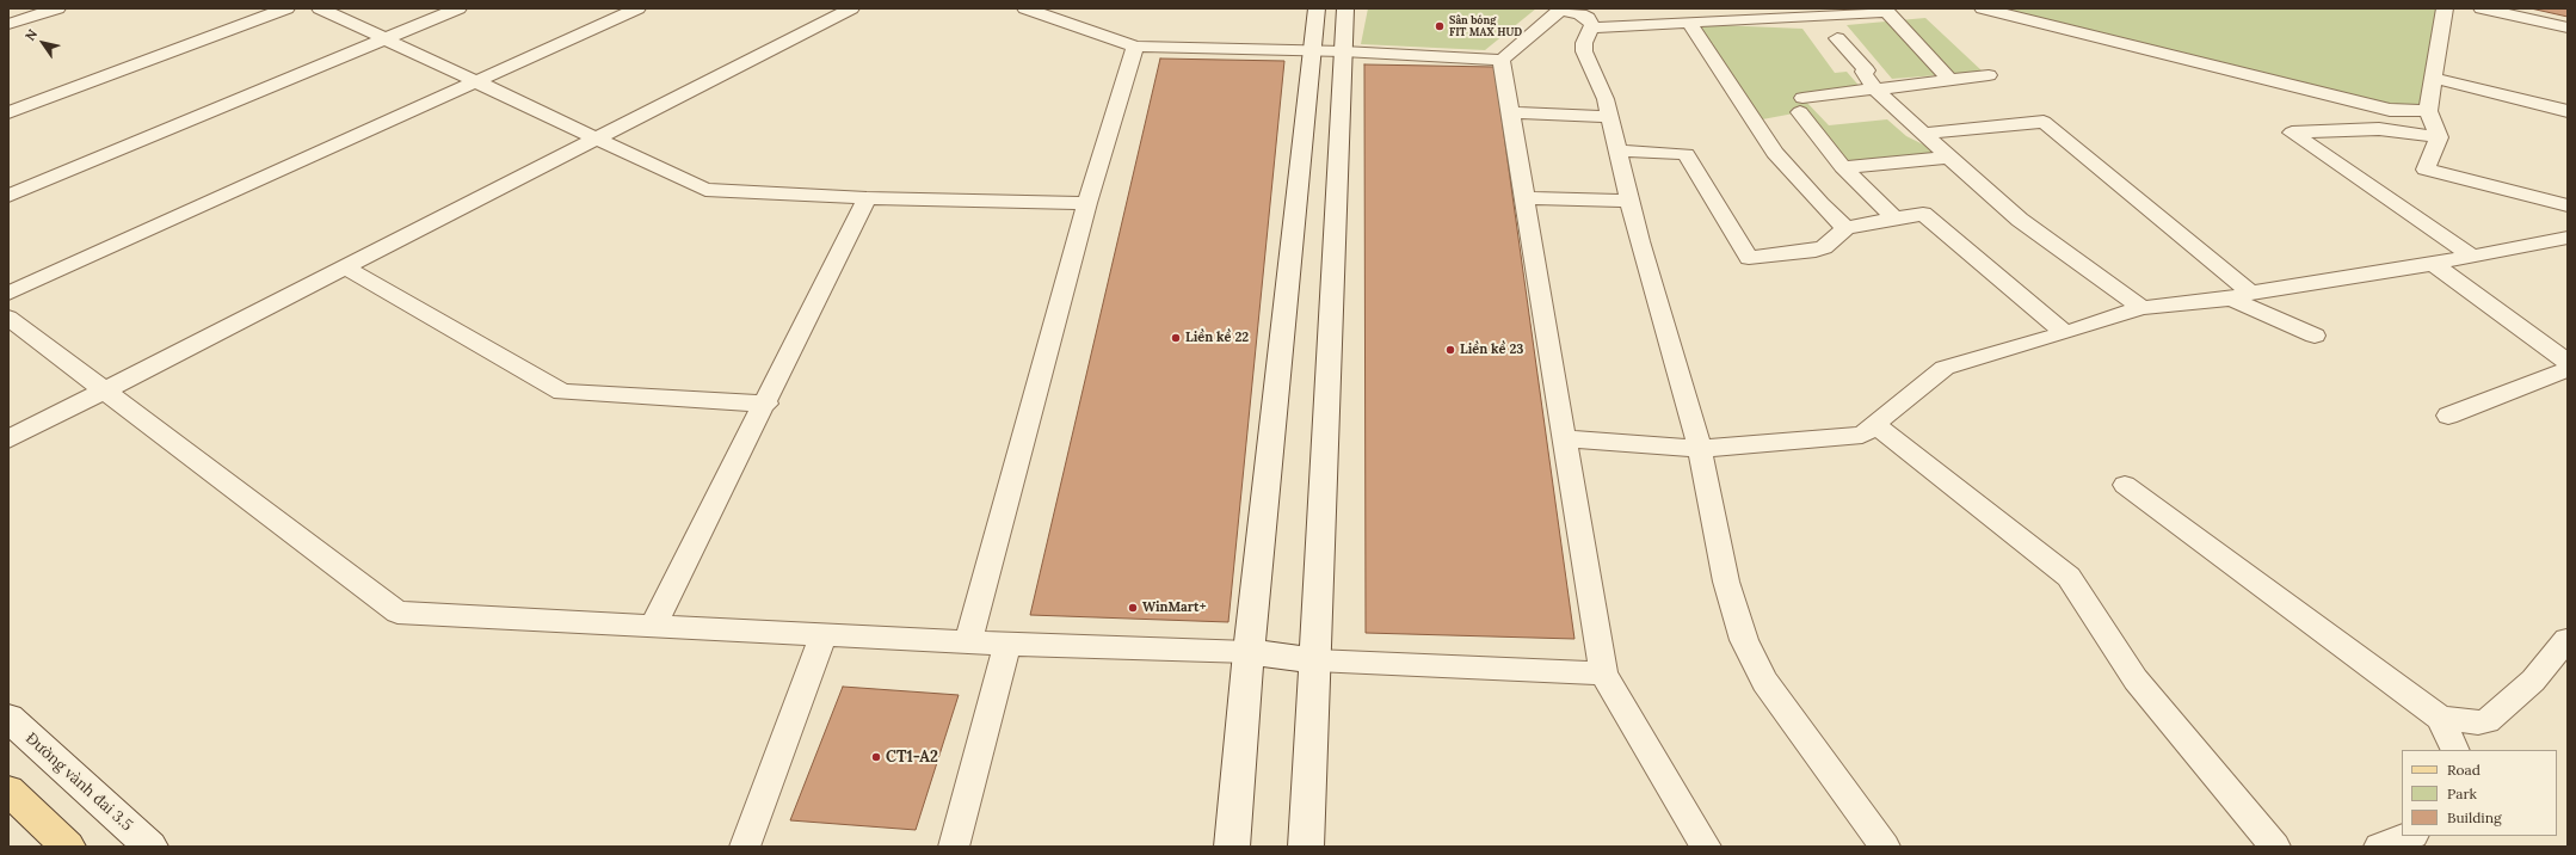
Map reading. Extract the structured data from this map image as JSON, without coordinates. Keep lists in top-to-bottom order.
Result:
{
  "streets": {
    "main road": ["Đường vành đai 3.5"]
  },
  "places": [
    "Sân bóng FIT MAX HUD",
    "Liền kề 22",
    "Liền kề 23",
    "WinMart+",
    "CT1-A2"
  ],
  "legend": ["Road", "Park", "Building"],
  "north": "top left"
}
